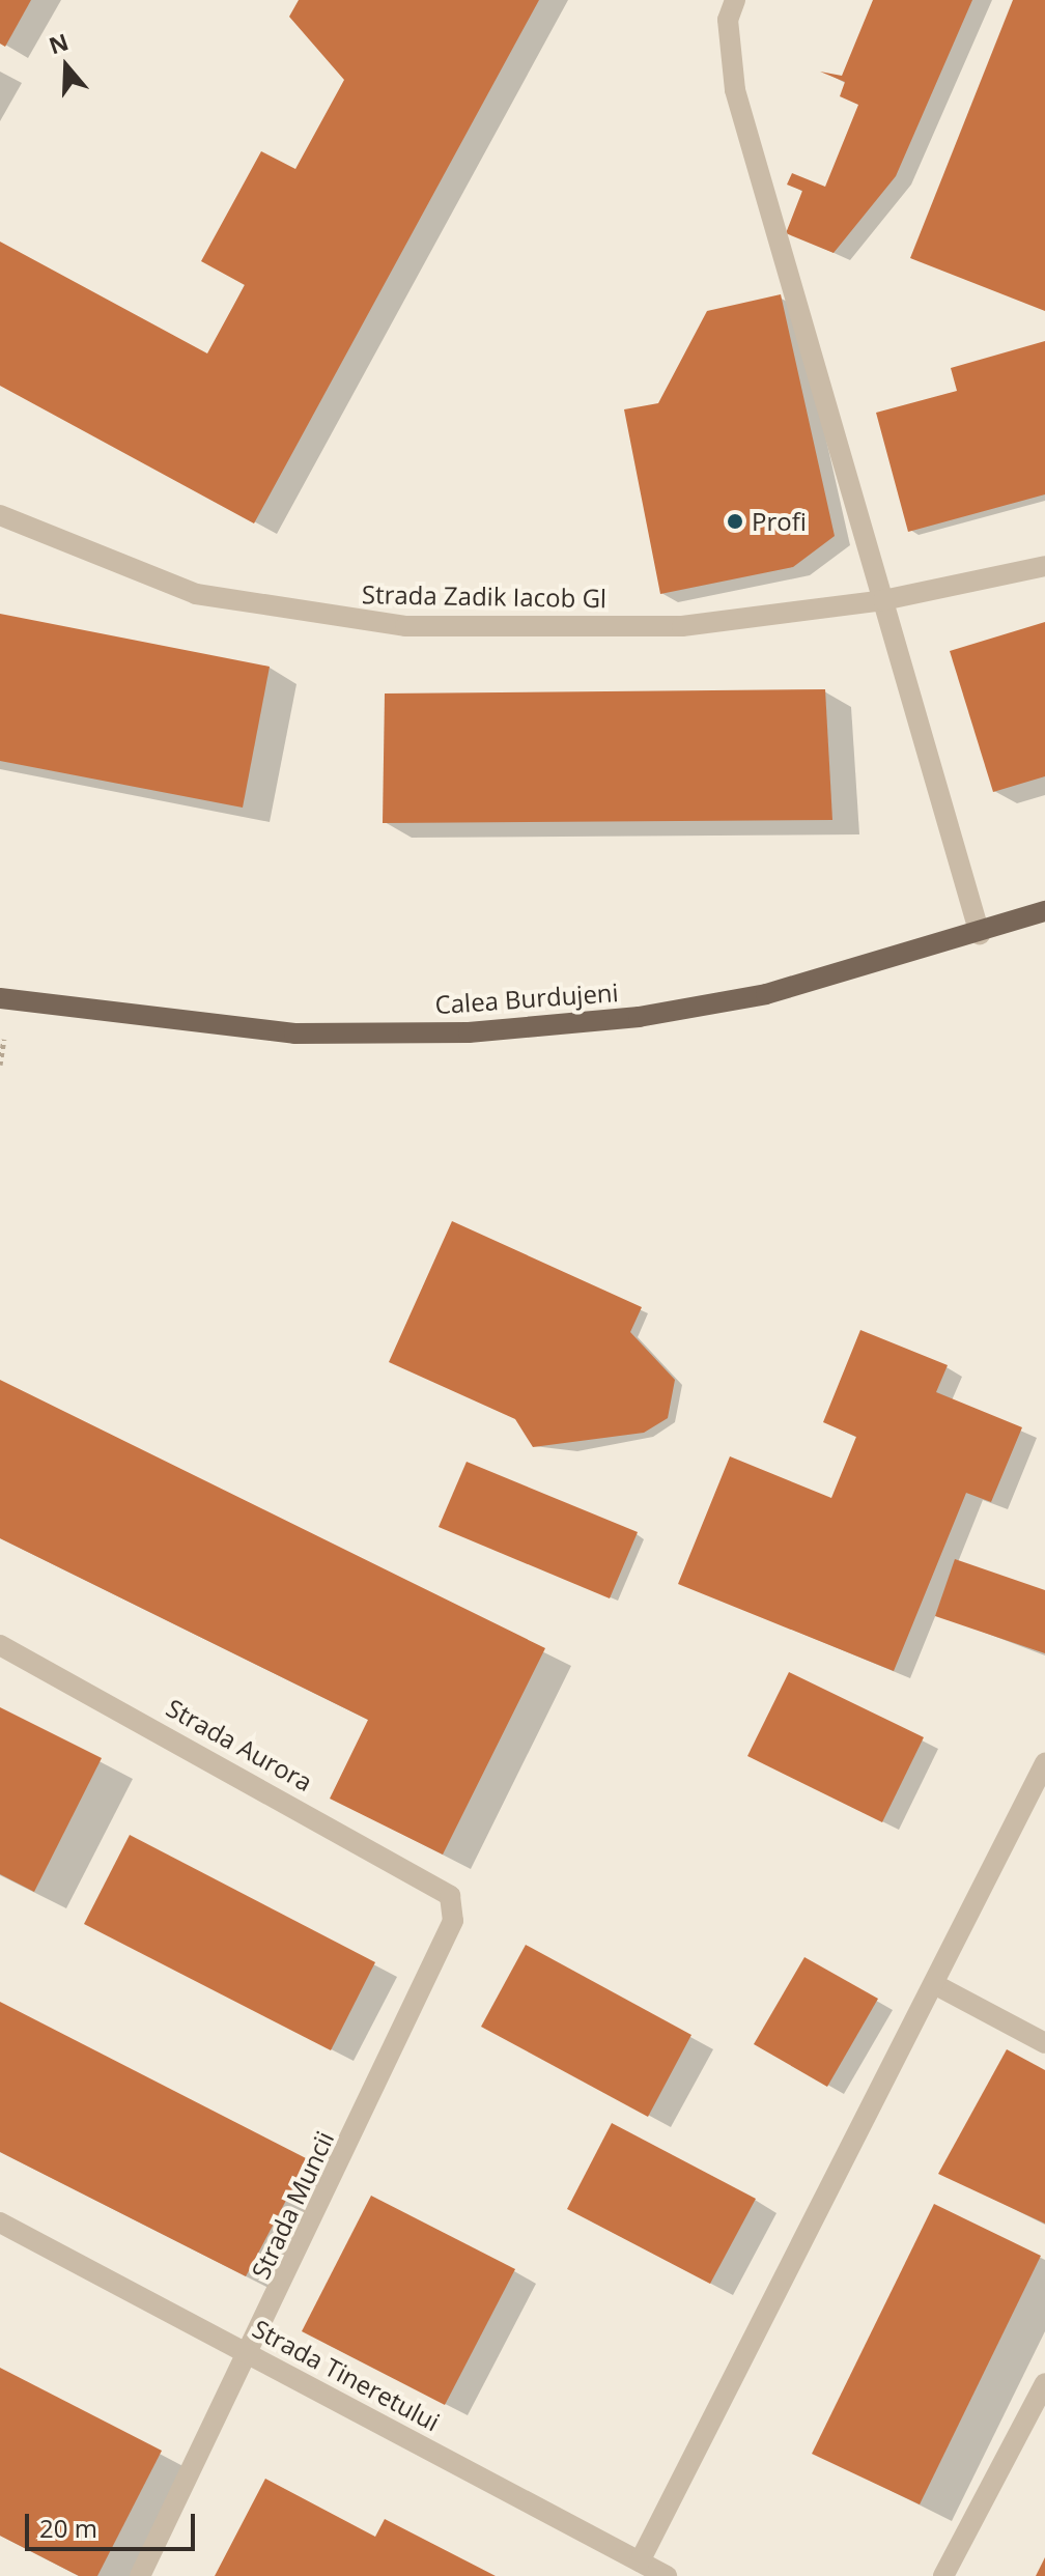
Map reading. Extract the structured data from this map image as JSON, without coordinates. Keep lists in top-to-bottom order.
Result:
{
  "streets": {
    "main road": ["Calea Burdujeni"],
    "street": [
      "Strada Zadik Iacob Gl",
      "Strada Aurora",
      "Strada Muncii",
      "Strada Tineretului"
    ]
  },
  "crossings": [
    ["Strada Aurora", "Strada Muncii"],
    ["Strada Muncii", "Strada Tineretului"]
  ],
  "places": ["Profi"],
  "scale_bar": "20 m",
  "north": "top"
}
